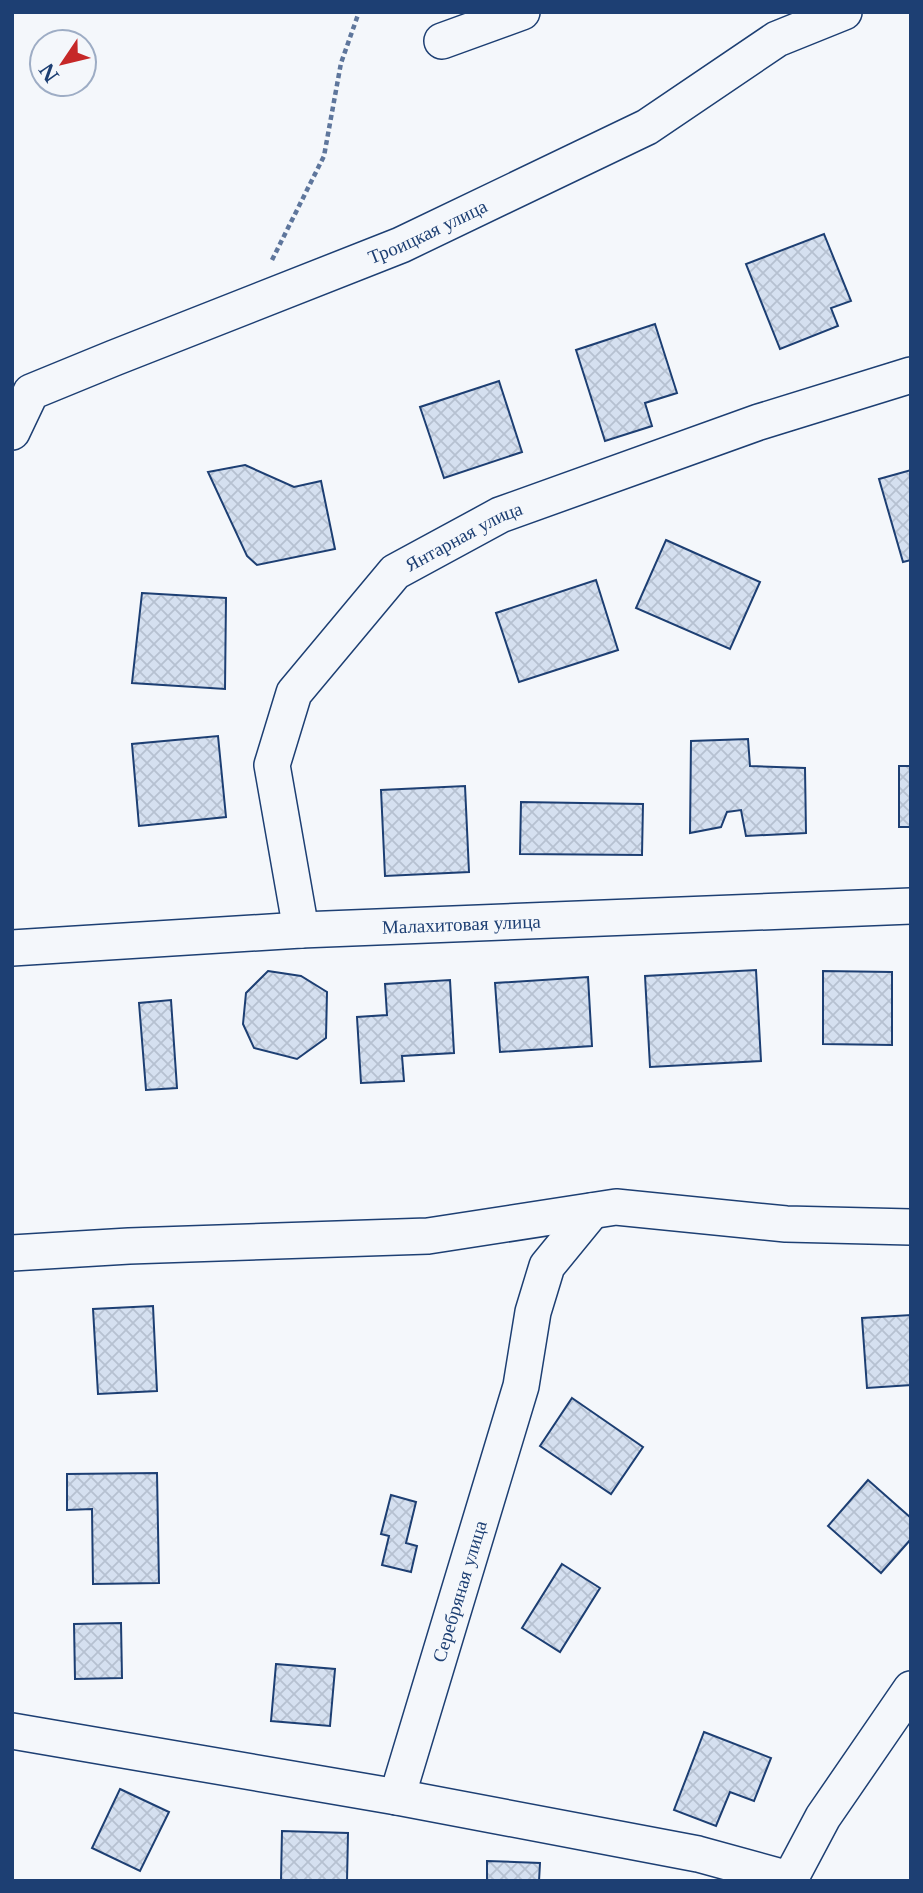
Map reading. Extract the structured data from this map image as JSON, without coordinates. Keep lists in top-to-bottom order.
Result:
{
  "streets": {
    "street": [
      "Троицкая улица",
      "Янтарная улица",
      "Малахитовая улица",
      "Серебряная улица"
    ]
  },
  "crossings": [
    ["Янтарная улица", "Малахитовая улица"]
  ],
  "north": "bottom left"
}
